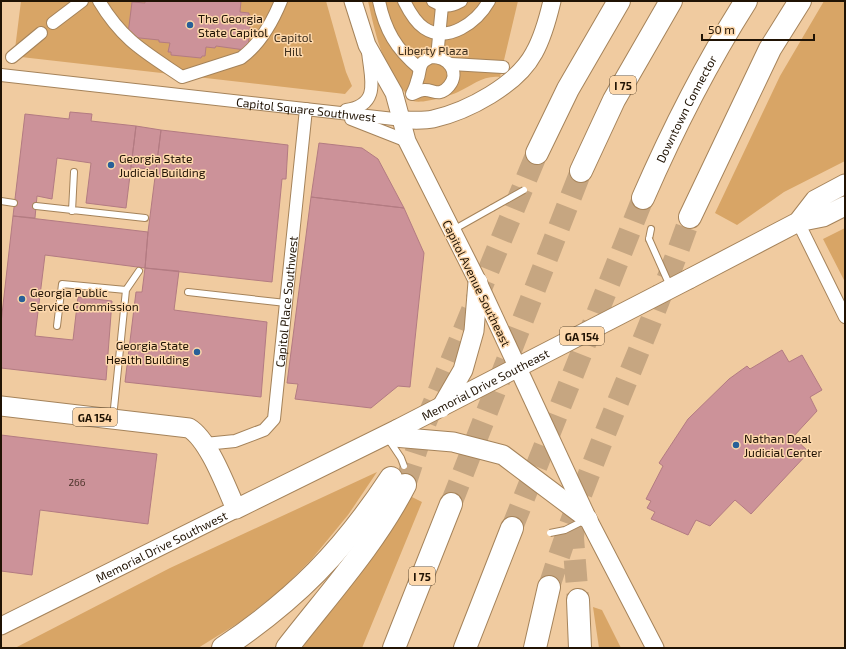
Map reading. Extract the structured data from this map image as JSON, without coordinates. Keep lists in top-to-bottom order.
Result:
{
  "streets": {
    "highway": ["I 75", "Downtown Connector"],
    "main road": [
      "Capitol Square Southwest",
      "Capitol Avenue Southeast",
      "GA 154",
      "Memorial Drive Southeast",
      "Memorial Drive Southwest"
    ],
    "street": ["Capitol Place Southwest"]
  },
  "crossings": [
    ["Capitol Square Southwest", "Capitol Avenue Southeast"],
    ["Capitol Square Southwest", "Capitol Place Southwest"],
    ["Capitol Avenue Southeast", "Memorial Drive Southeast"],
    ["Capitol Place Southwest", "GA 154"],
    ["GA 154", "Memorial Drive Southwest"],
    ["Memorial Drive Southeast", "Memorial Drive Southwest"]
  ],
  "parks": ["Capitol Hill", "Liberty Plaza"],
  "places": [
    "The Georgia State Capitol",
    "Georgia State Judicial Building",
    "Georgia Public Service Commission",
    "Georgia State Health Building",
    "Nathan Deal Judicial Center"
  ],
  "house_numbers": ["266"],
  "scale_bar": "50 m"
}
